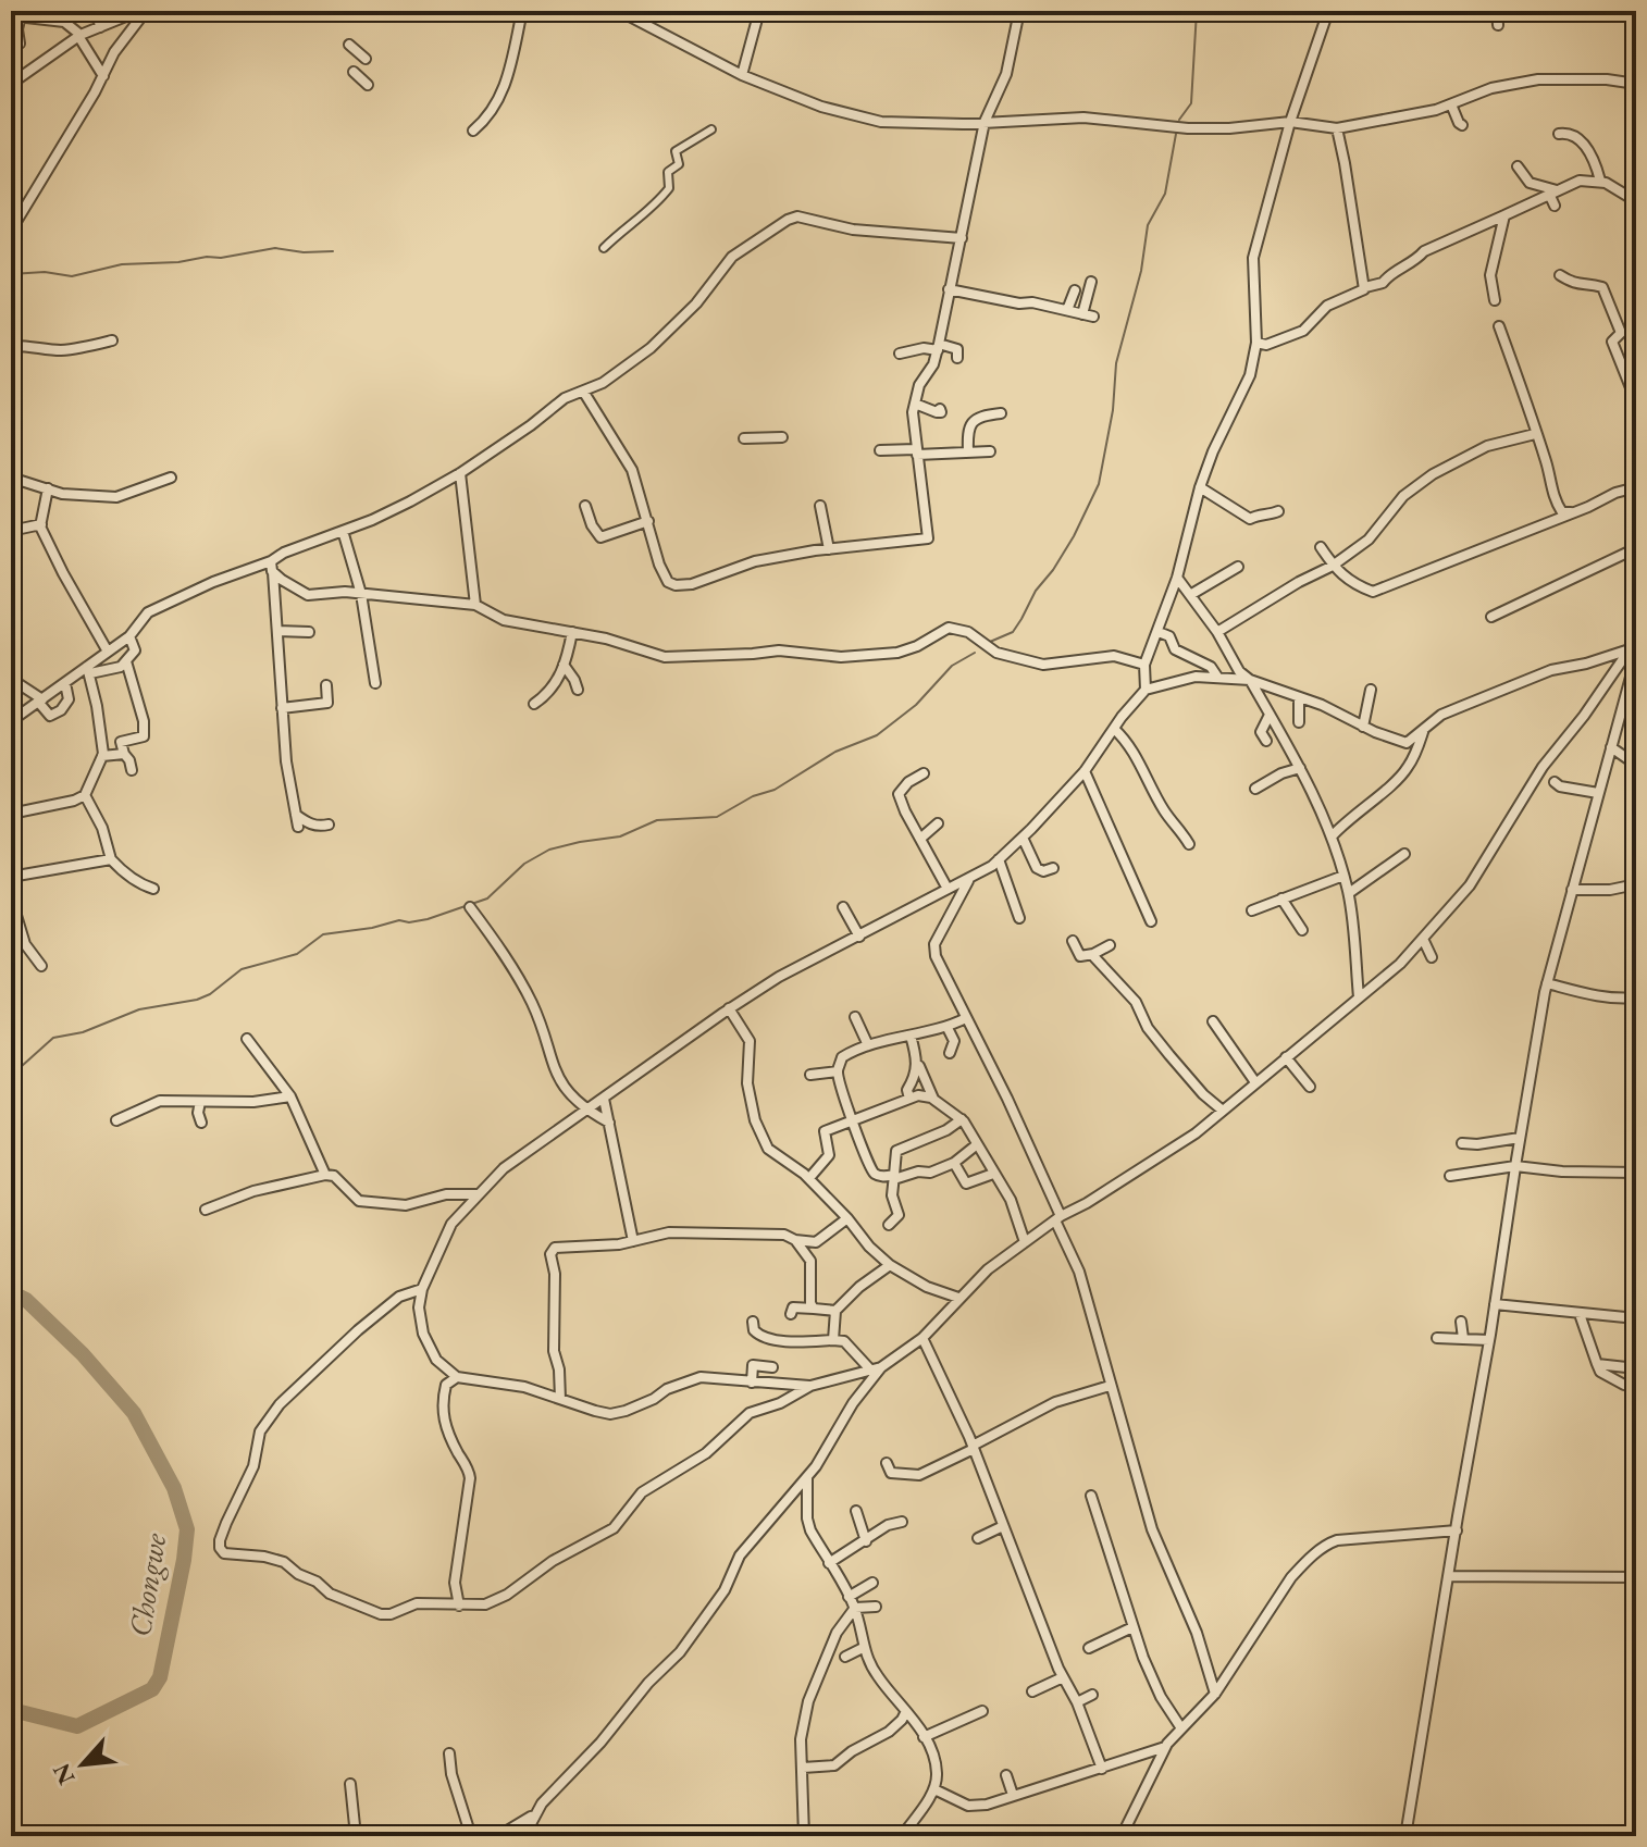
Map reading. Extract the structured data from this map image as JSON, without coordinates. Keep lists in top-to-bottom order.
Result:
{
  "water": ["Chongwe"],
  "north": "bottom left"
}
